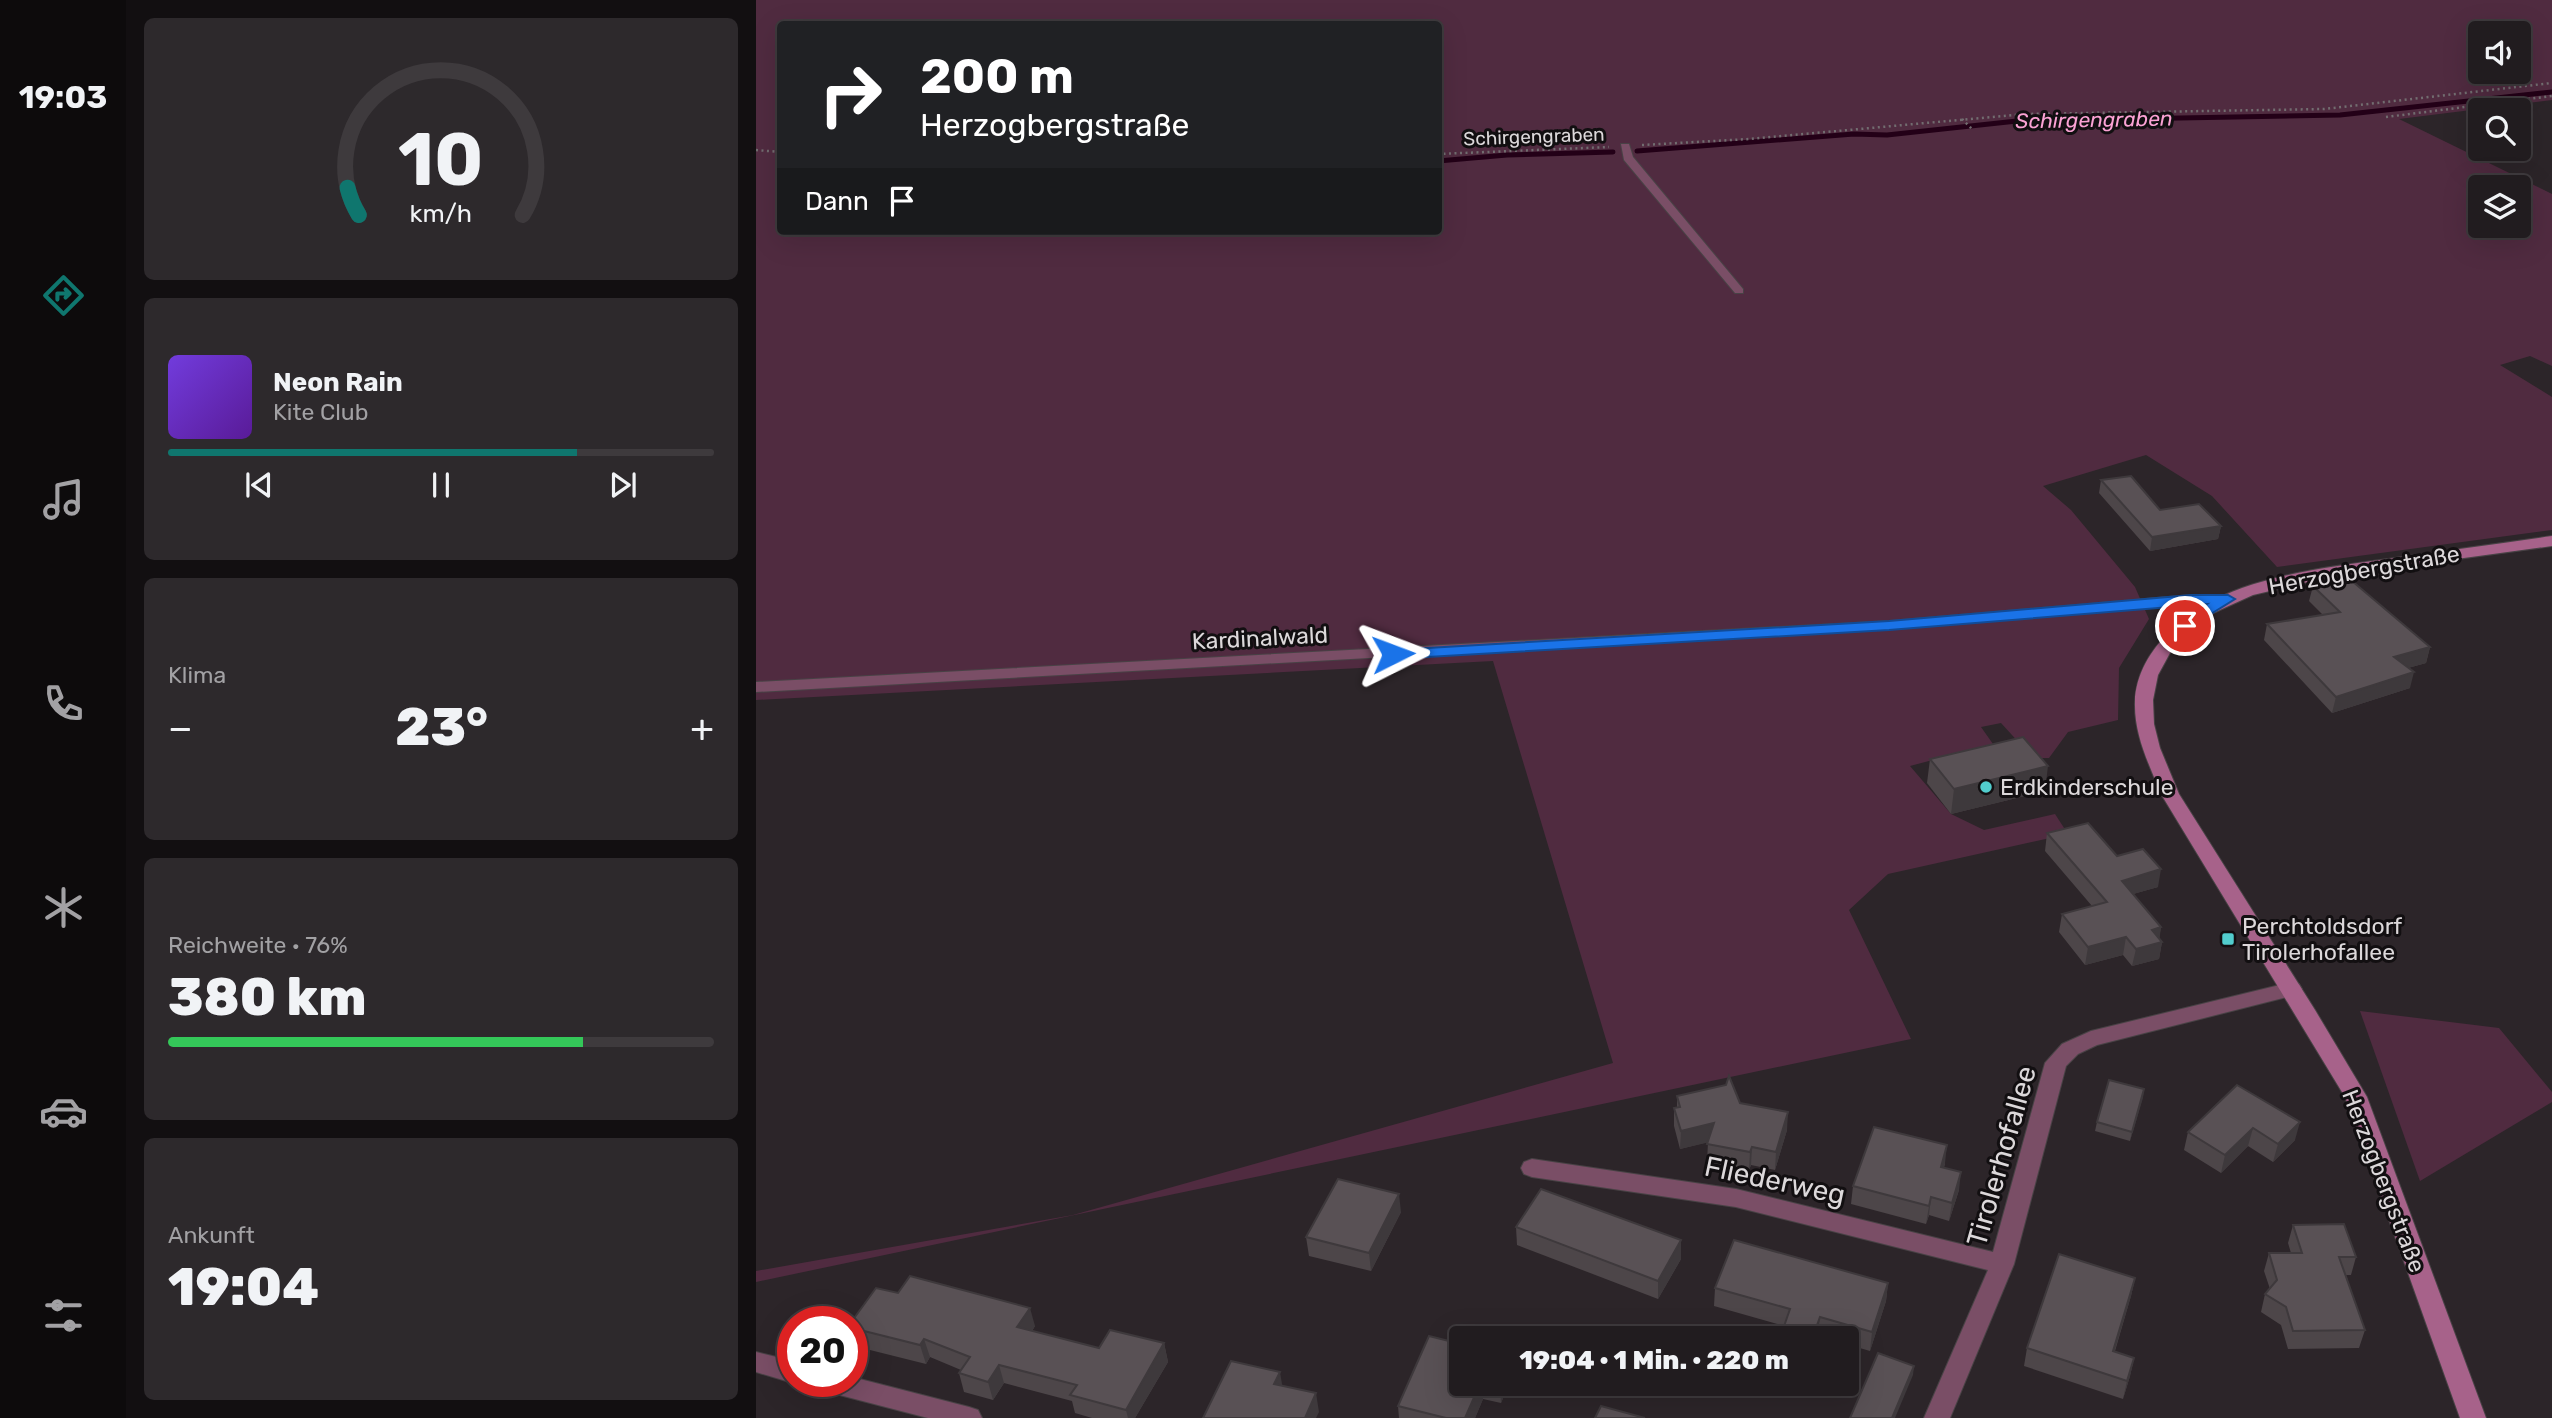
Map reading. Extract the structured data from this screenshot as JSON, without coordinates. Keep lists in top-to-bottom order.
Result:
{
  "streets": {
    "main road": ["Herzogbergstraße"],
    "street": ["Tirolerhofallee", "Fliederweg"],
    "lane": ["Kardinalwald"],
    "path": ["Schirgengraben"]
  },
  "crossings": [
    ["Herzogbergstraße", "Kardinalwald"],
    ["Herzogbergstraße", "Tirolerhofallee"],
    ["Tirolerhofallee", "Fliederweg"]
  ],
  "water": ["Schirgengraben"],
  "places": {
    "other": ["Erdkinderschule"],
    "transit": ["Perchtoldsdorf Tirolerhofallee"]
  },
  "page": {
    "tabs": "19:03",
    "turn": ["200 m", "Herzogbergstraße"],
    "then": "Dann",
    "song": ["Neon Rain", "Kite Club"],
    "tile": [
      "Klima",
      ["Reichweite · 76%", "380 km"],
      ["Ankunft", "19:04"]
    ],
    "heat": ["−", "23°", "+"],
    "limit": "20",
    "trip": "19:04 · 1 Min. · 220 m",
    "gauge": ["10", "km/h"]
  }
}
